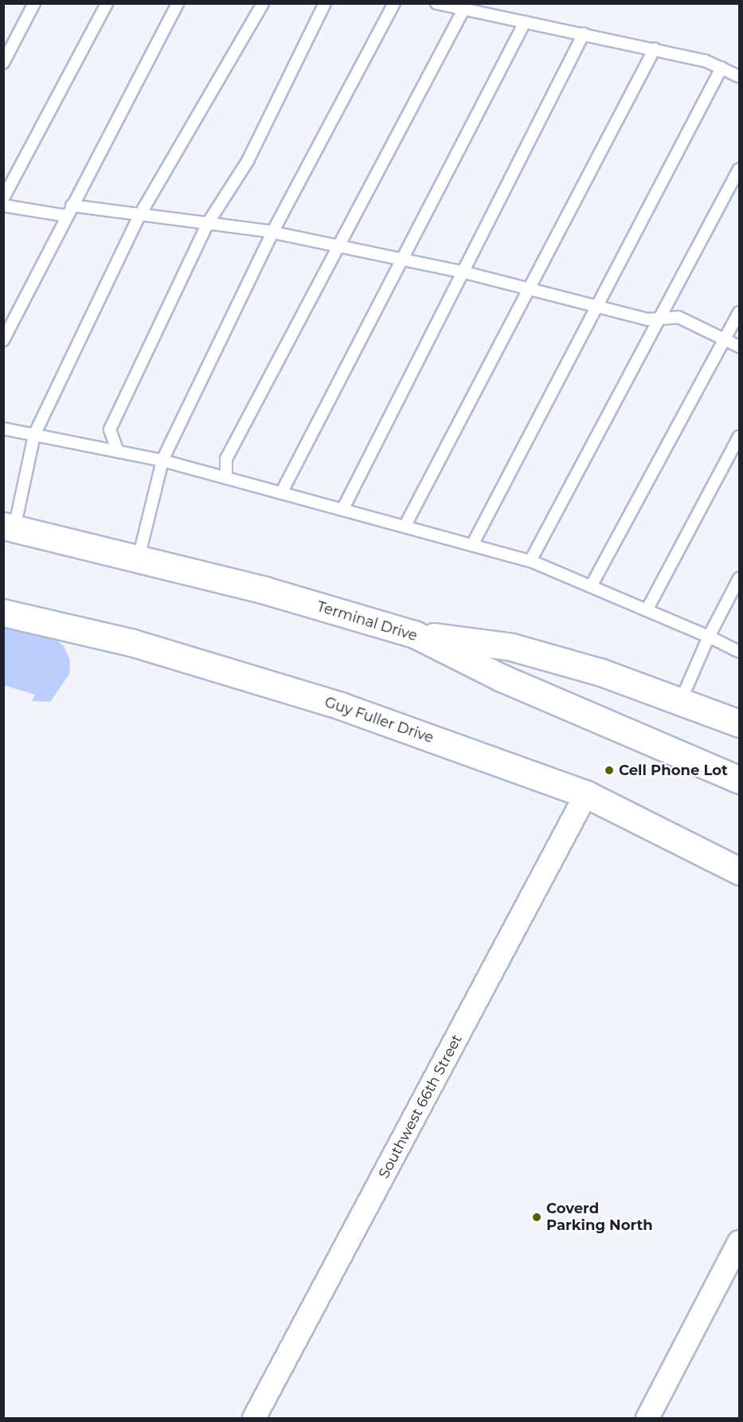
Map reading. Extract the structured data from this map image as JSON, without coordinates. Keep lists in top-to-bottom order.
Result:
{
  "streets": {
    "main road": ["Terminal Drive", "Guy Fuller Drive"],
    "street": ["Southwest 66th Street"]
  },
  "crossings": [
    ["Guy Fuller Drive", "Southwest 66th Street"]
  ],
  "places": ["Cell Phone Lot", "Coverd Parking North"]
}
